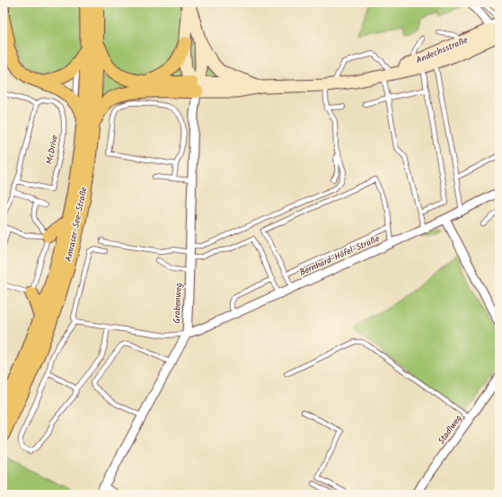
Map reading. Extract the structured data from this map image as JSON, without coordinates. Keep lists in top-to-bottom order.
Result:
{
  "streets": {
    "main road": ["Andechsstraße", "Amraser-See-Straße"],
    "street": ["Bernhard-Höfel-Straße", "Grabenweg", "Stadlweg"],
    "lane": ["McDrive"]
  },
  "crossings": [
    ["Andechsstraße", "Grabenweg"],
    ["Bernhard-Höfel-Straße", "Grabenweg"]
  ]
}
